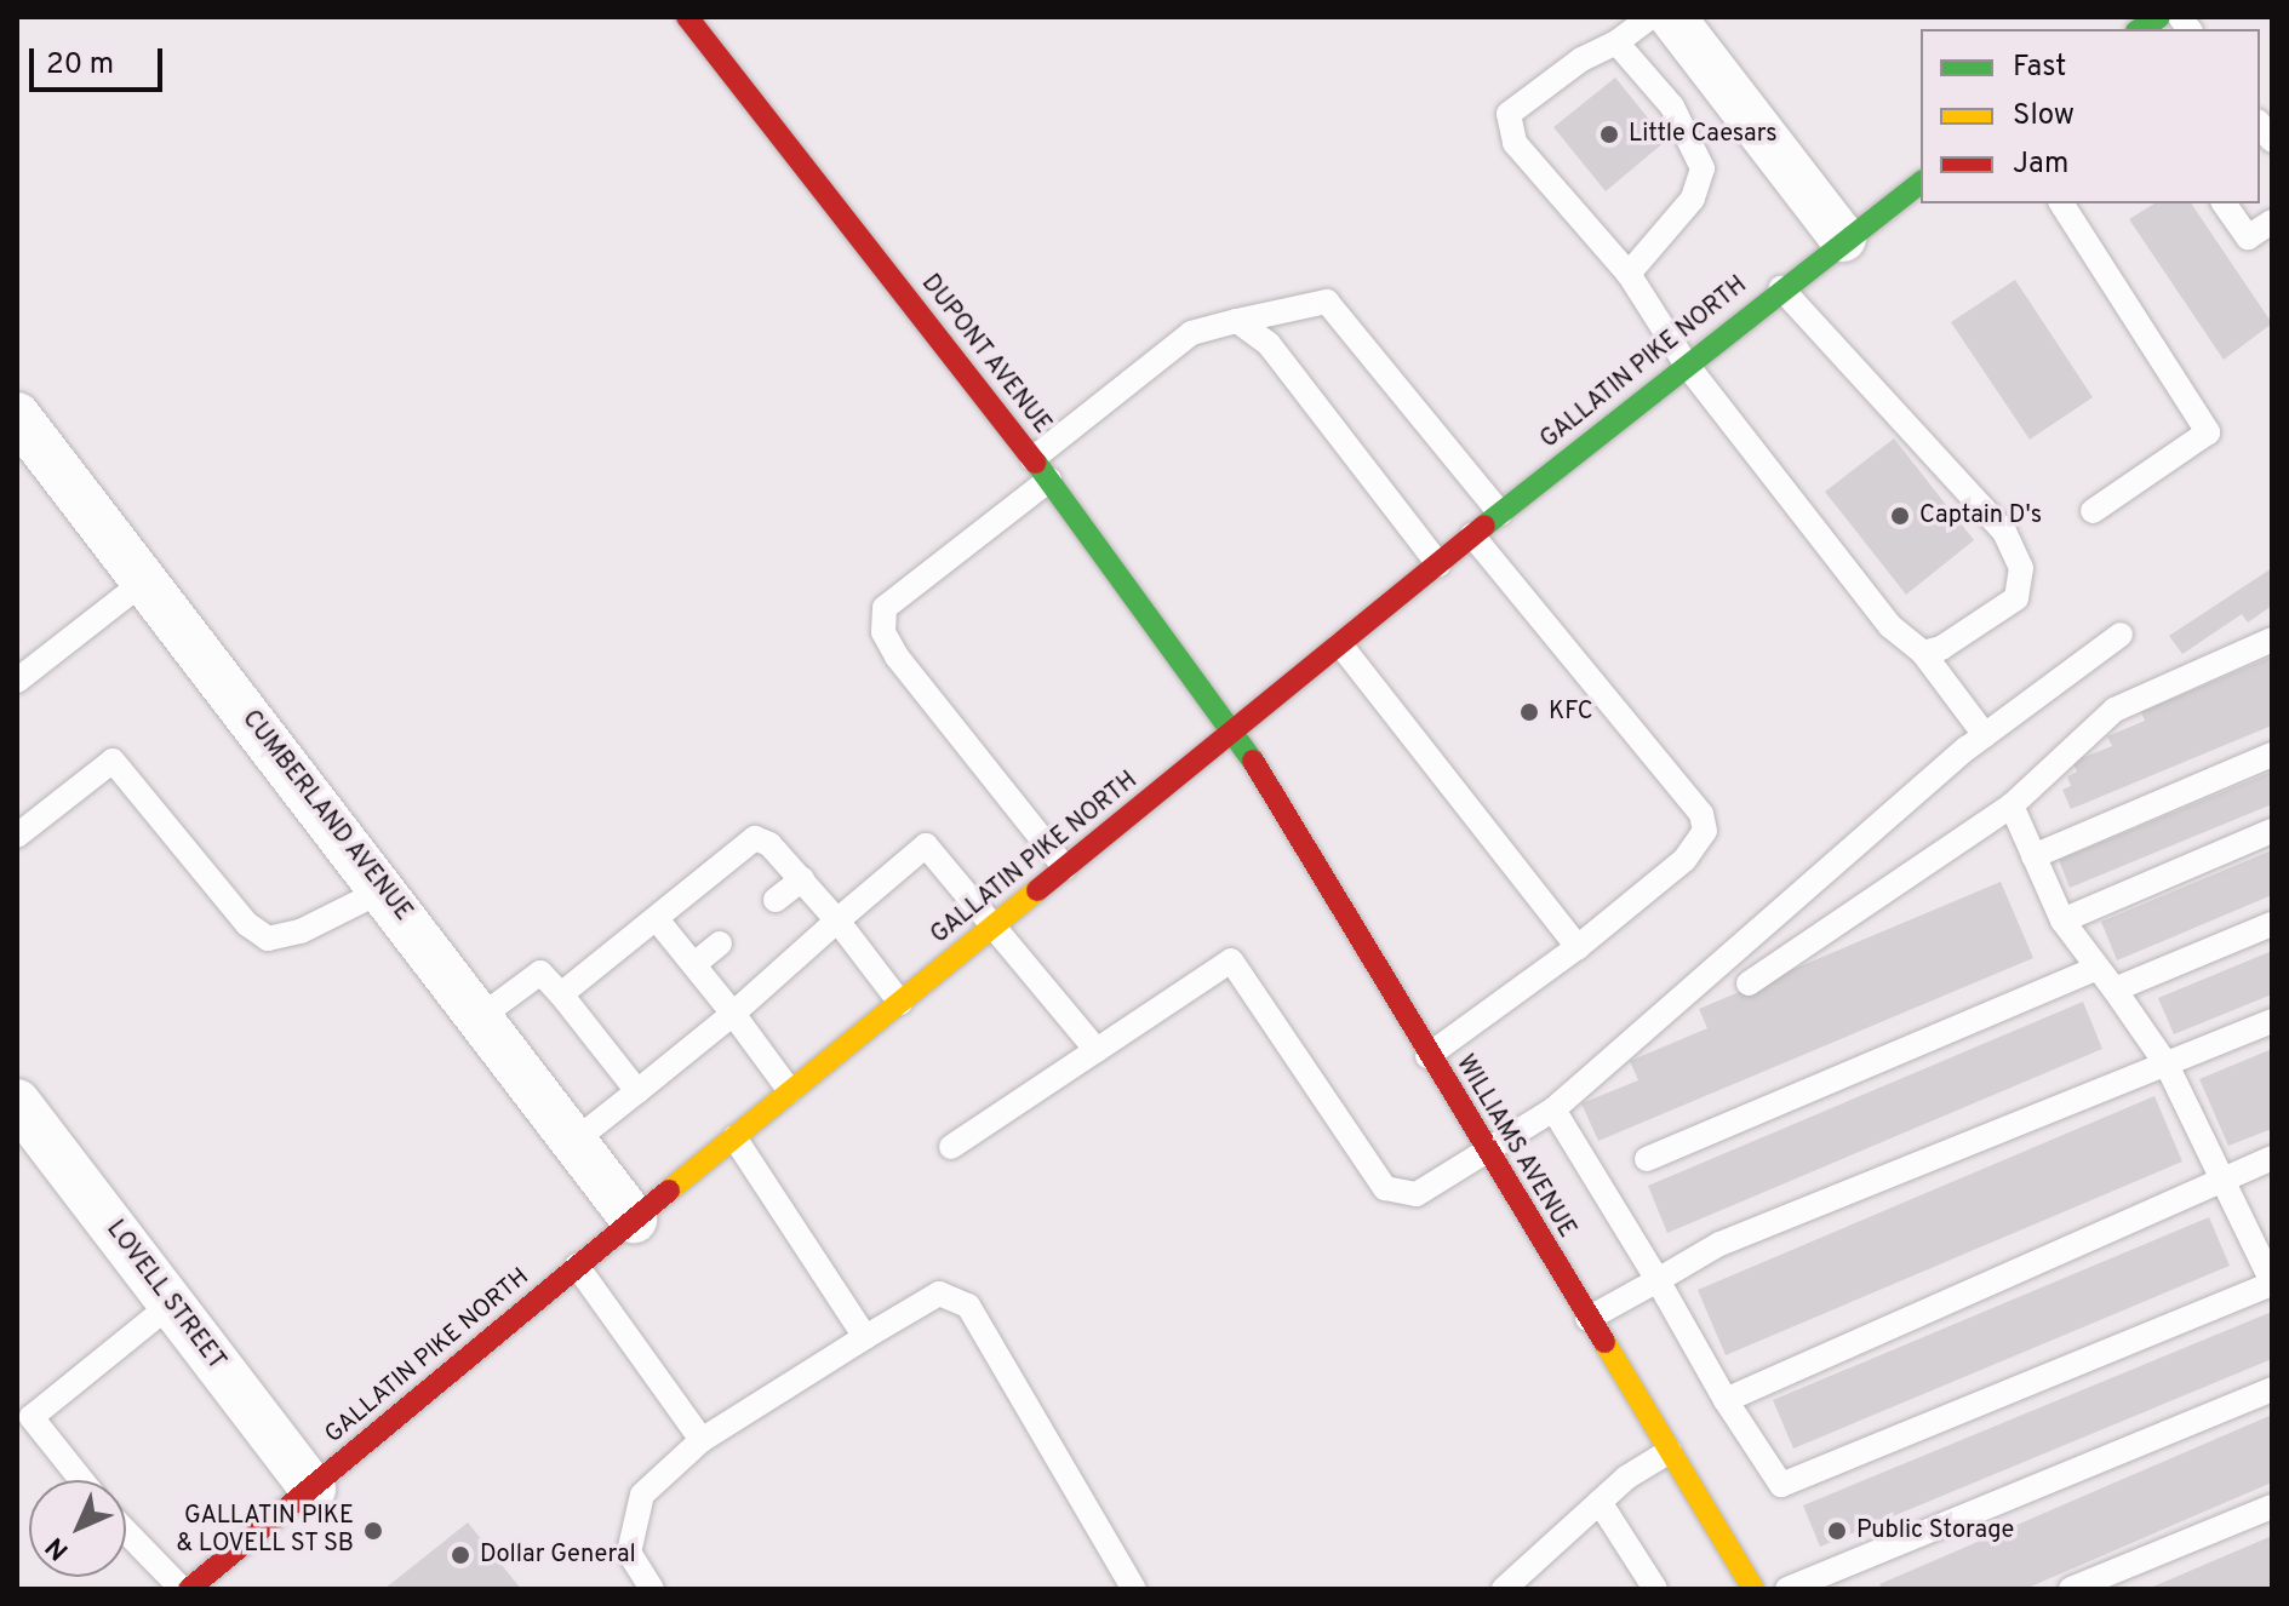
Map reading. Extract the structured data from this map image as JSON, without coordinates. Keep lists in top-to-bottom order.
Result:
{
  "streets": {
    "main road": ["DUPONT AVENUE", "GALLATIN PIKE NORTH", "WILLIAMS AVENUE"],
    "street": ["CUMBERLAND AVENUE", "LOVELL STREET"]
  },
  "crossings": [
    ["DUPONT AVENUE", "GALLATIN PIKE NORTH"],
    ["DUPONT AVENUE", "WILLIAMS AVENUE"],
    ["GALLATIN PIKE NORTH", "CUMBERLAND AVENUE"],
    ["GALLATIN PIKE NORTH", "WILLIAMS AVENUE"],
    ["GALLATIN PIKE NORTH", "LOVELL STREET"]
  ],
  "places": [
    "Little Caesars",
    "Captain D's",
    "KFC",
    "GALLATIN PIKE & LOVELL ST SB",
    "Public Storage",
    "Dollar General"
  ],
  "legend": ["Fast", "Slow", "Jam"],
  "scale_bar": "20 m",
  "north": "bottom left"
}
